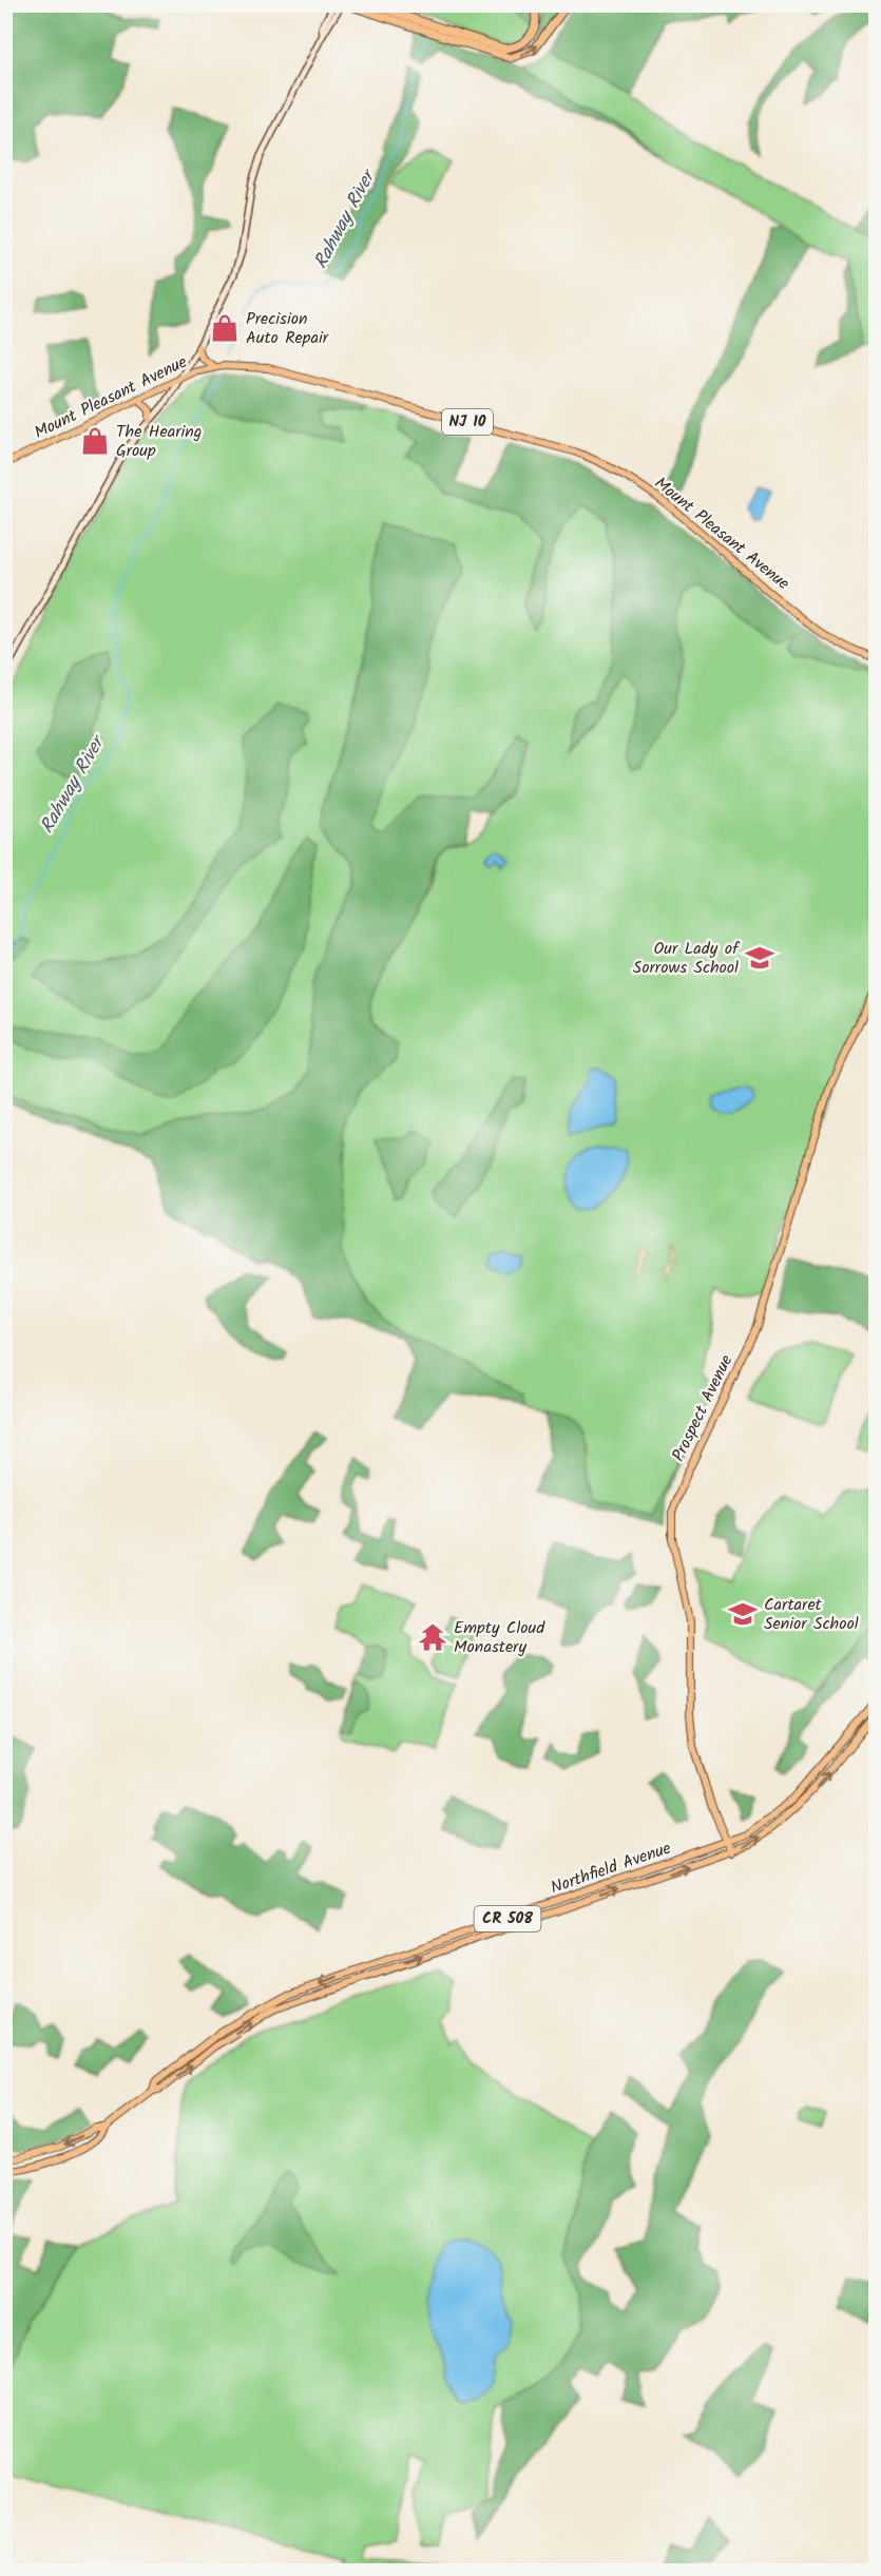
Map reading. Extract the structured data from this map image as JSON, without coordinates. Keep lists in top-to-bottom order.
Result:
{
  "streets": {
    "main road": [
      "Mount Pleasant Avenue",
      "NJ 10",
      "Prospect Avenue",
      "Northfield Avenue",
      "CR 508"
    ]
  },
  "crossings": [
    ["Prospect Avenue", "Northfield Avenue"]
  ],
  "water": ["Rahway River"],
  "places": {
    "shop": ["Precision Auto Repair", "The Hearing Group"],
    "school or university": ["Our Lady of Sorrows School", "Cartaret Senior School"],
    "temple": ["Empty Cloud Monastery"]
  }
}
